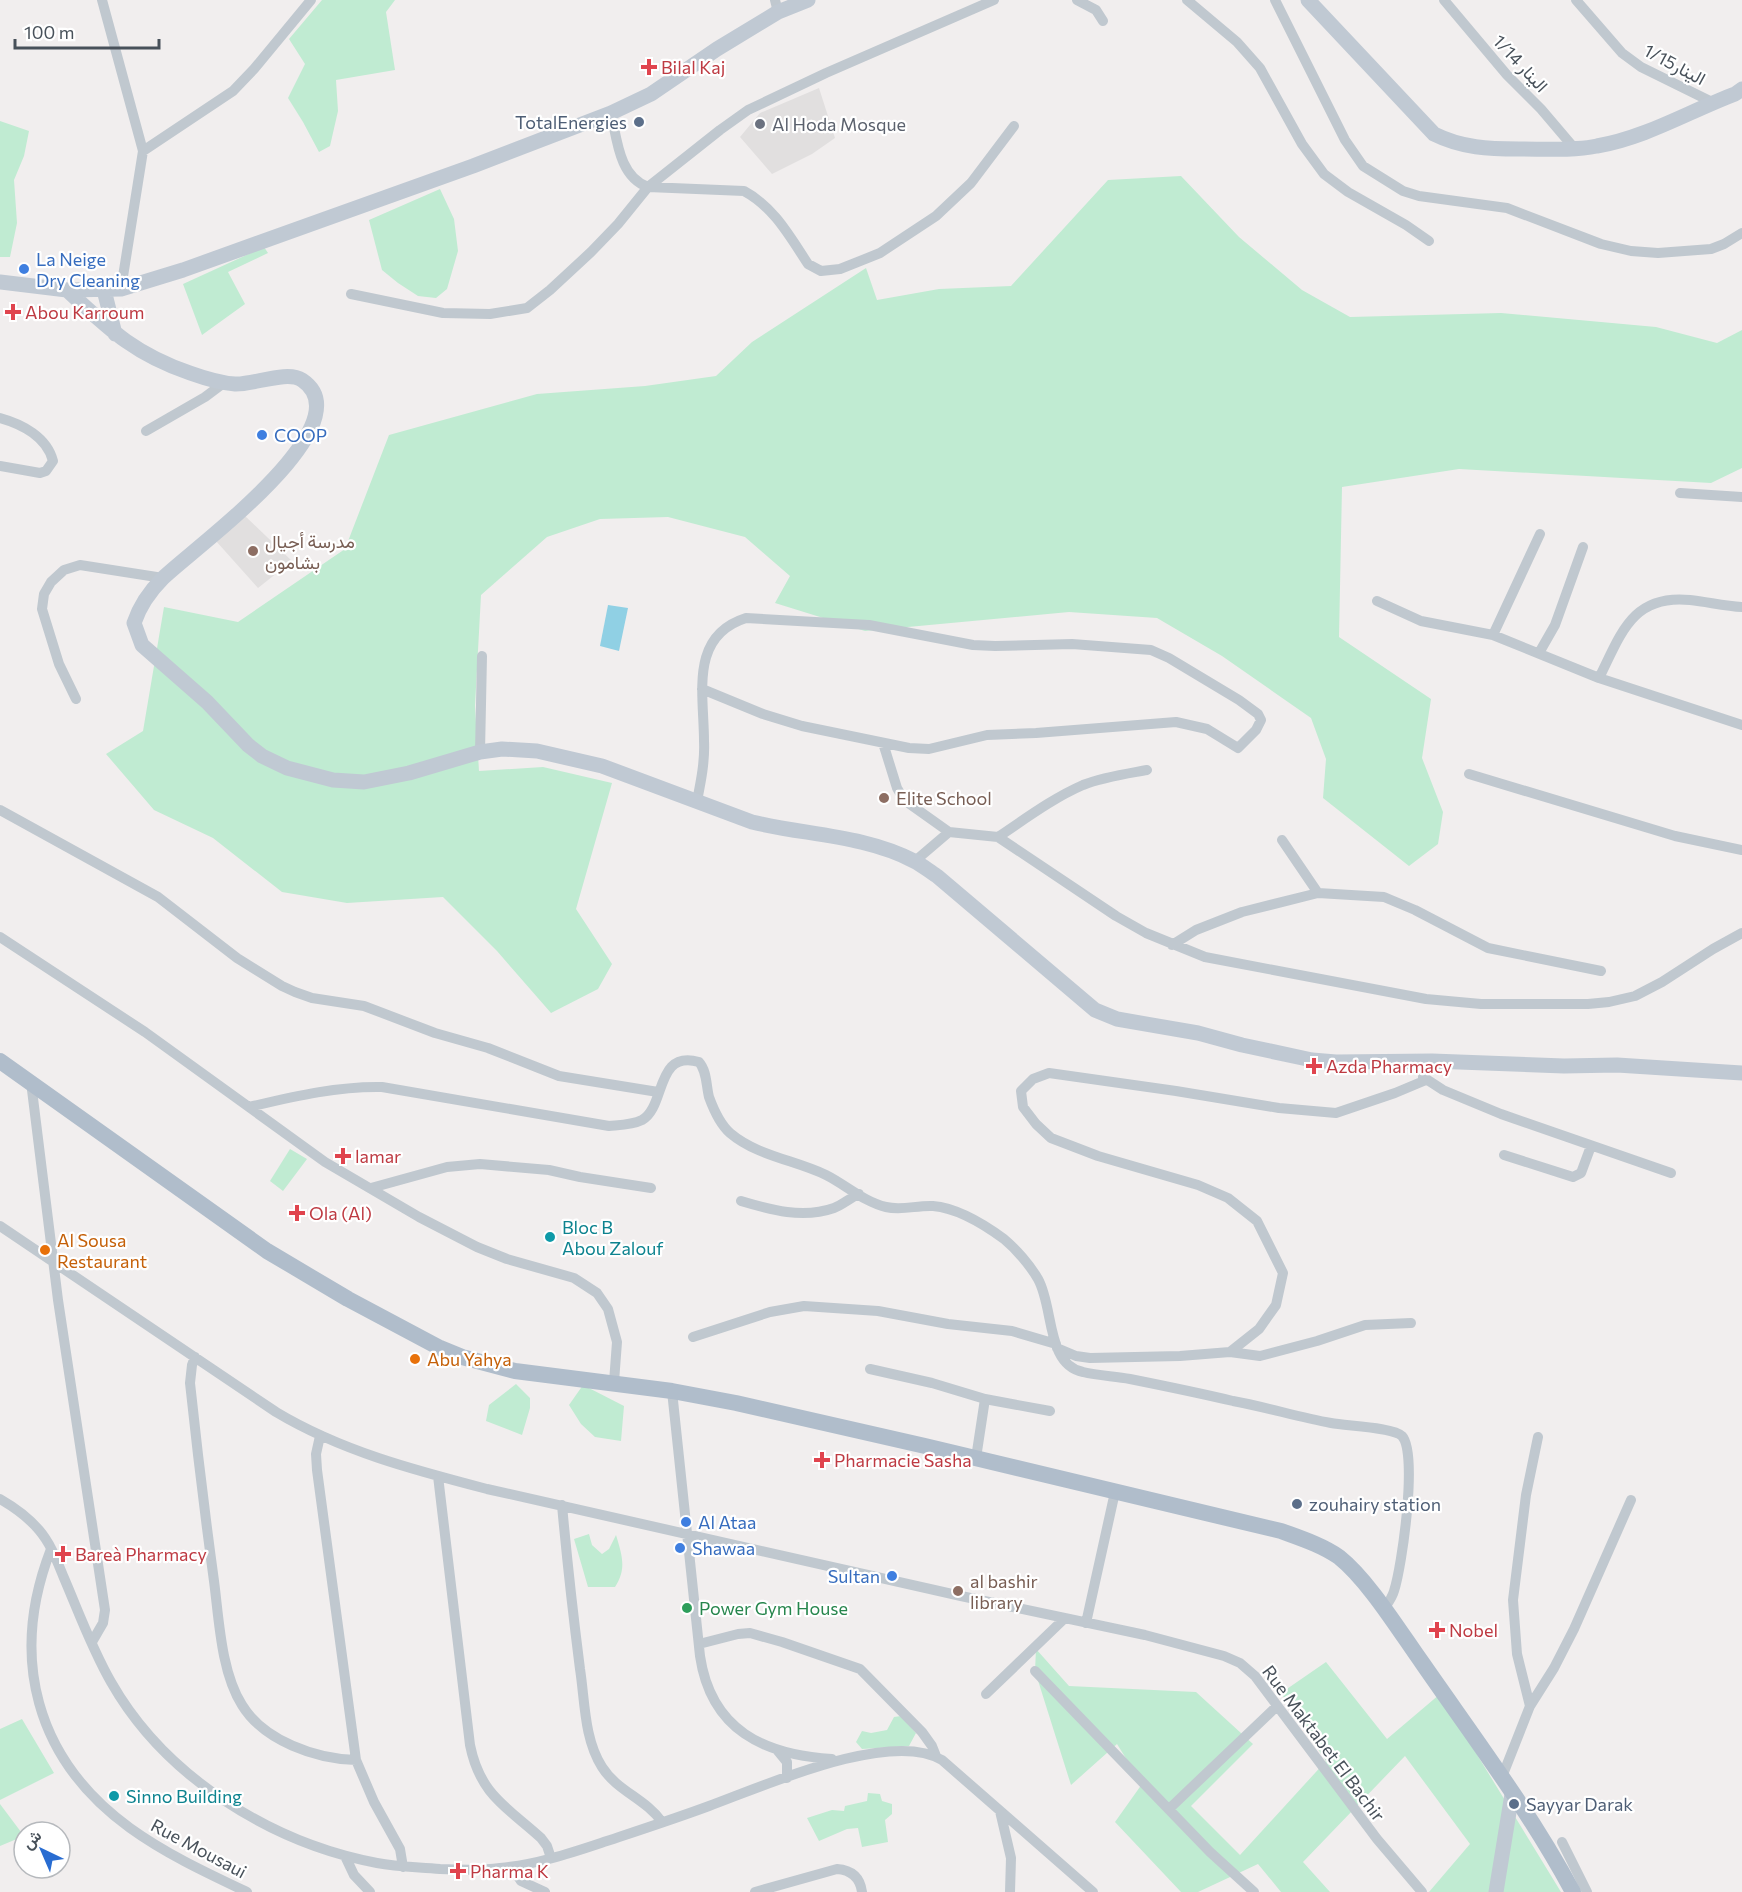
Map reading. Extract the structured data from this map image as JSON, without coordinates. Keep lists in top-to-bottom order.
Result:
{
  "streets": {
    "street": [
      "الينار 1/14",
      "الينار1/15",
      "Rue Maktabet El Bachir",
      "Rue Mousaui"
    ]
  },
  "places": {
    "health": [
      "Bilal Kaj",
      "Abou Karroum",
      "Azda Pharmacy",
      "lamar",
      "Ola (Al)",
      "Pharmacie Sasha",
      "Bareà Pharmacy",
      "Nobel",
      "Pharma K"
    ],
    "other": [
      "TotalEnergies",
      "Al Hoda Mosque",
      "La Neige Dry Cleaning",
      "COOP",
      "مدرسة أجيال بشامون",
      "Elite School",
      "Bloc B Abou Zalouf",
      "Al Sousa Restaurant",
      "Abu Yahya",
      "zouhairy station",
      "Al Ataa",
      "Shawaa",
      "Sultan",
      "al bashir library",
      "Power Gym House",
      "Sinno Building",
      "Sayyar Darak"
    ]
  },
  "scale_bar": "100 m",
  "north": "top left"
}
